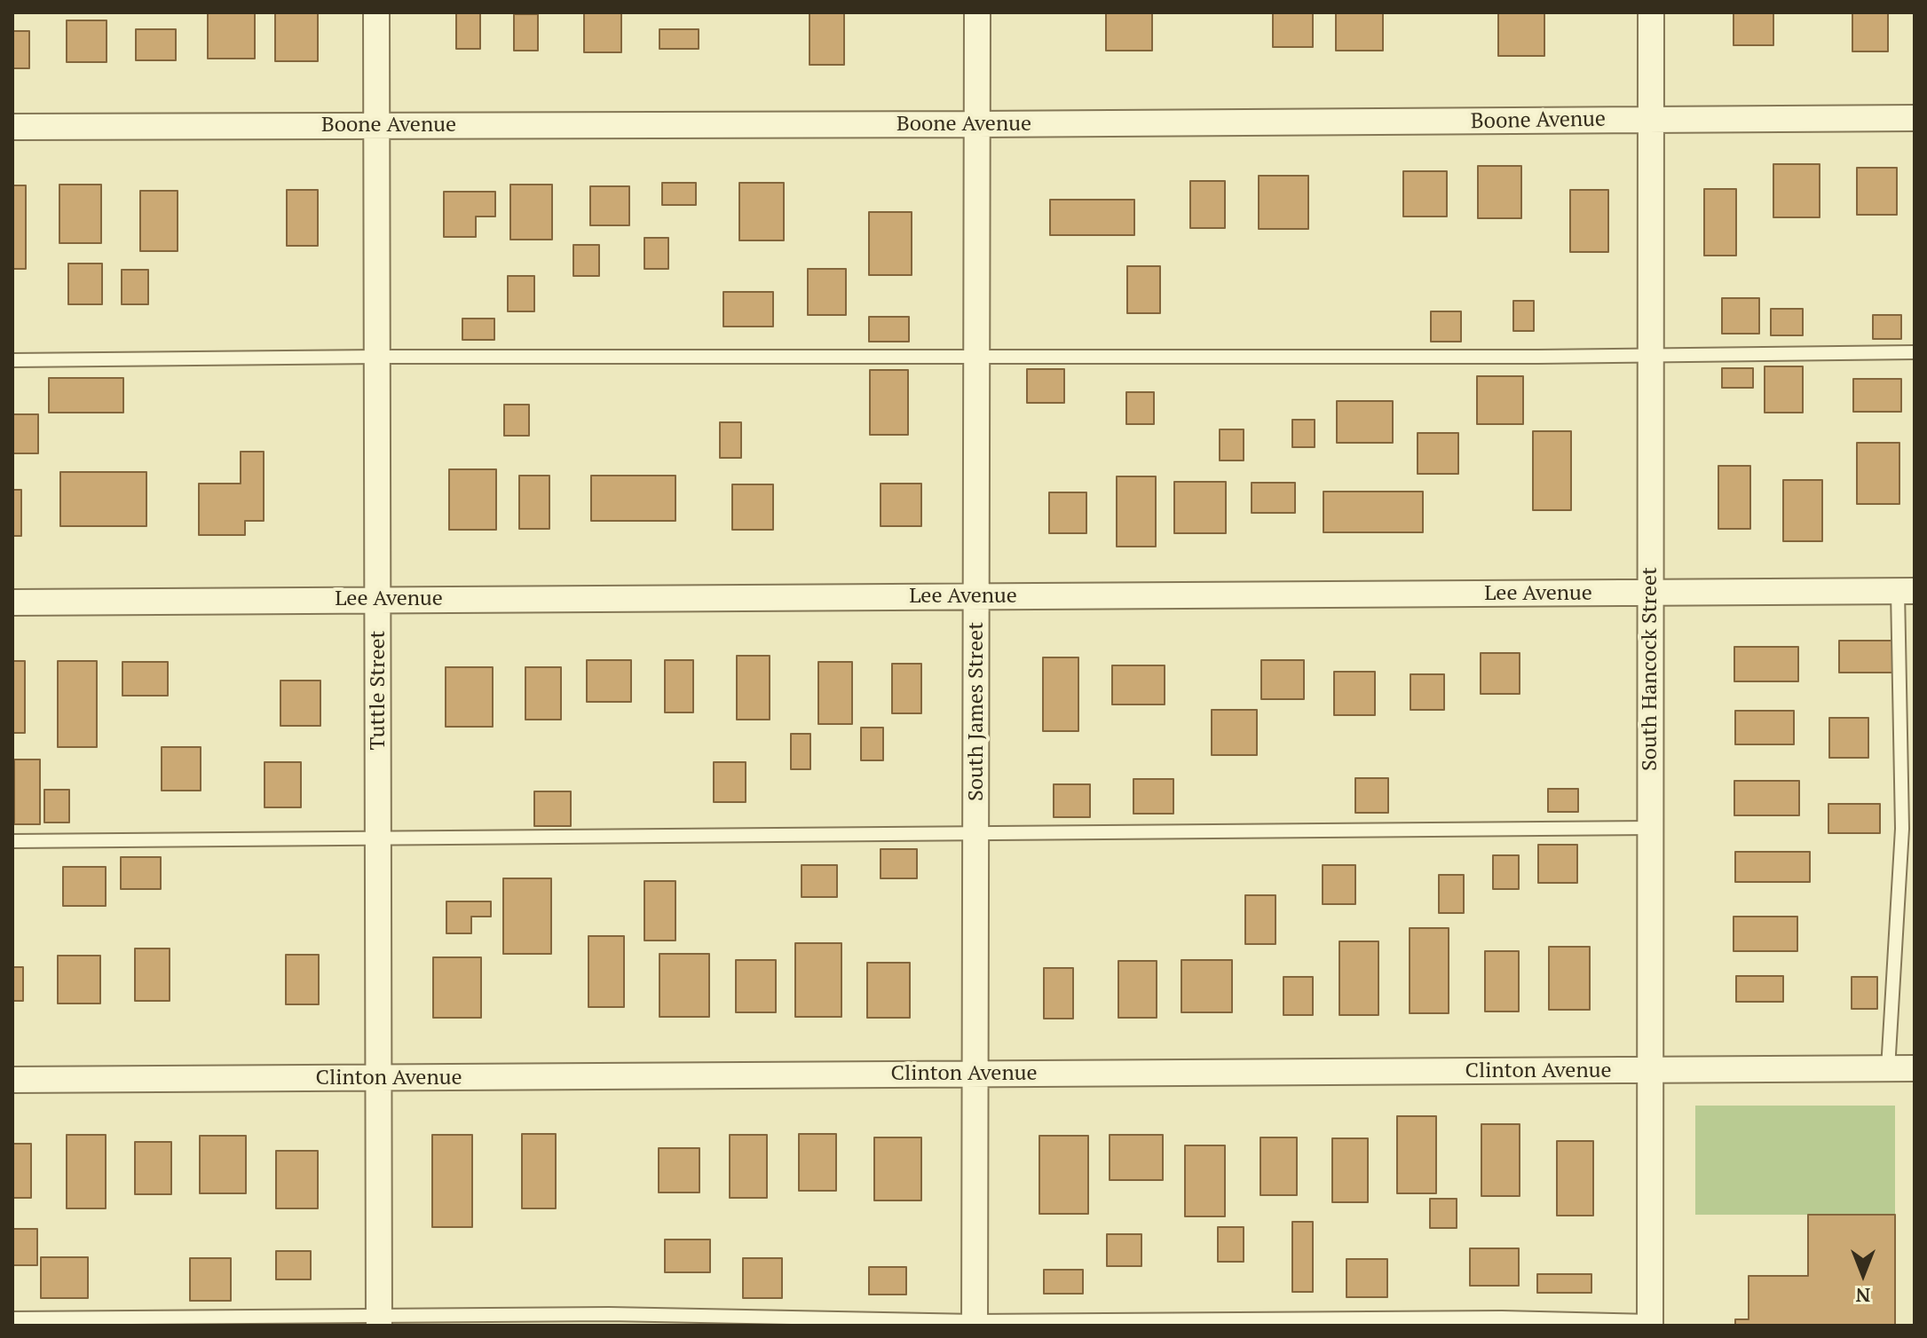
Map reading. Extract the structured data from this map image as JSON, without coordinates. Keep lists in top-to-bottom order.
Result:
{
  "streets": {
    "street": [
      "Boone Avenue",
      "Lee Avenue",
      "South Hancock Street",
      "Tuttle Street",
      "South James Street",
      "Clinton Avenue"
    ]
  },
  "crossings": [
    ["Boone Avenue", "South Hancock Street"],
    ["Boone Avenue", "Tuttle Street"],
    ["Boone Avenue", "South James Street"],
    ["Lee Avenue", "South Hancock Street"],
    ["Lee Avenue", "Tuttle Street"],
    ["Lee Avenue", "South James Street"],
    ["South Hancock Street", "Clinton Avenue"],
    ["Tuttle Street", "Clinton Avenue"],
    ["South James Street", "Clinton Avenue"]
  ],
  "north": "bottom"
}
